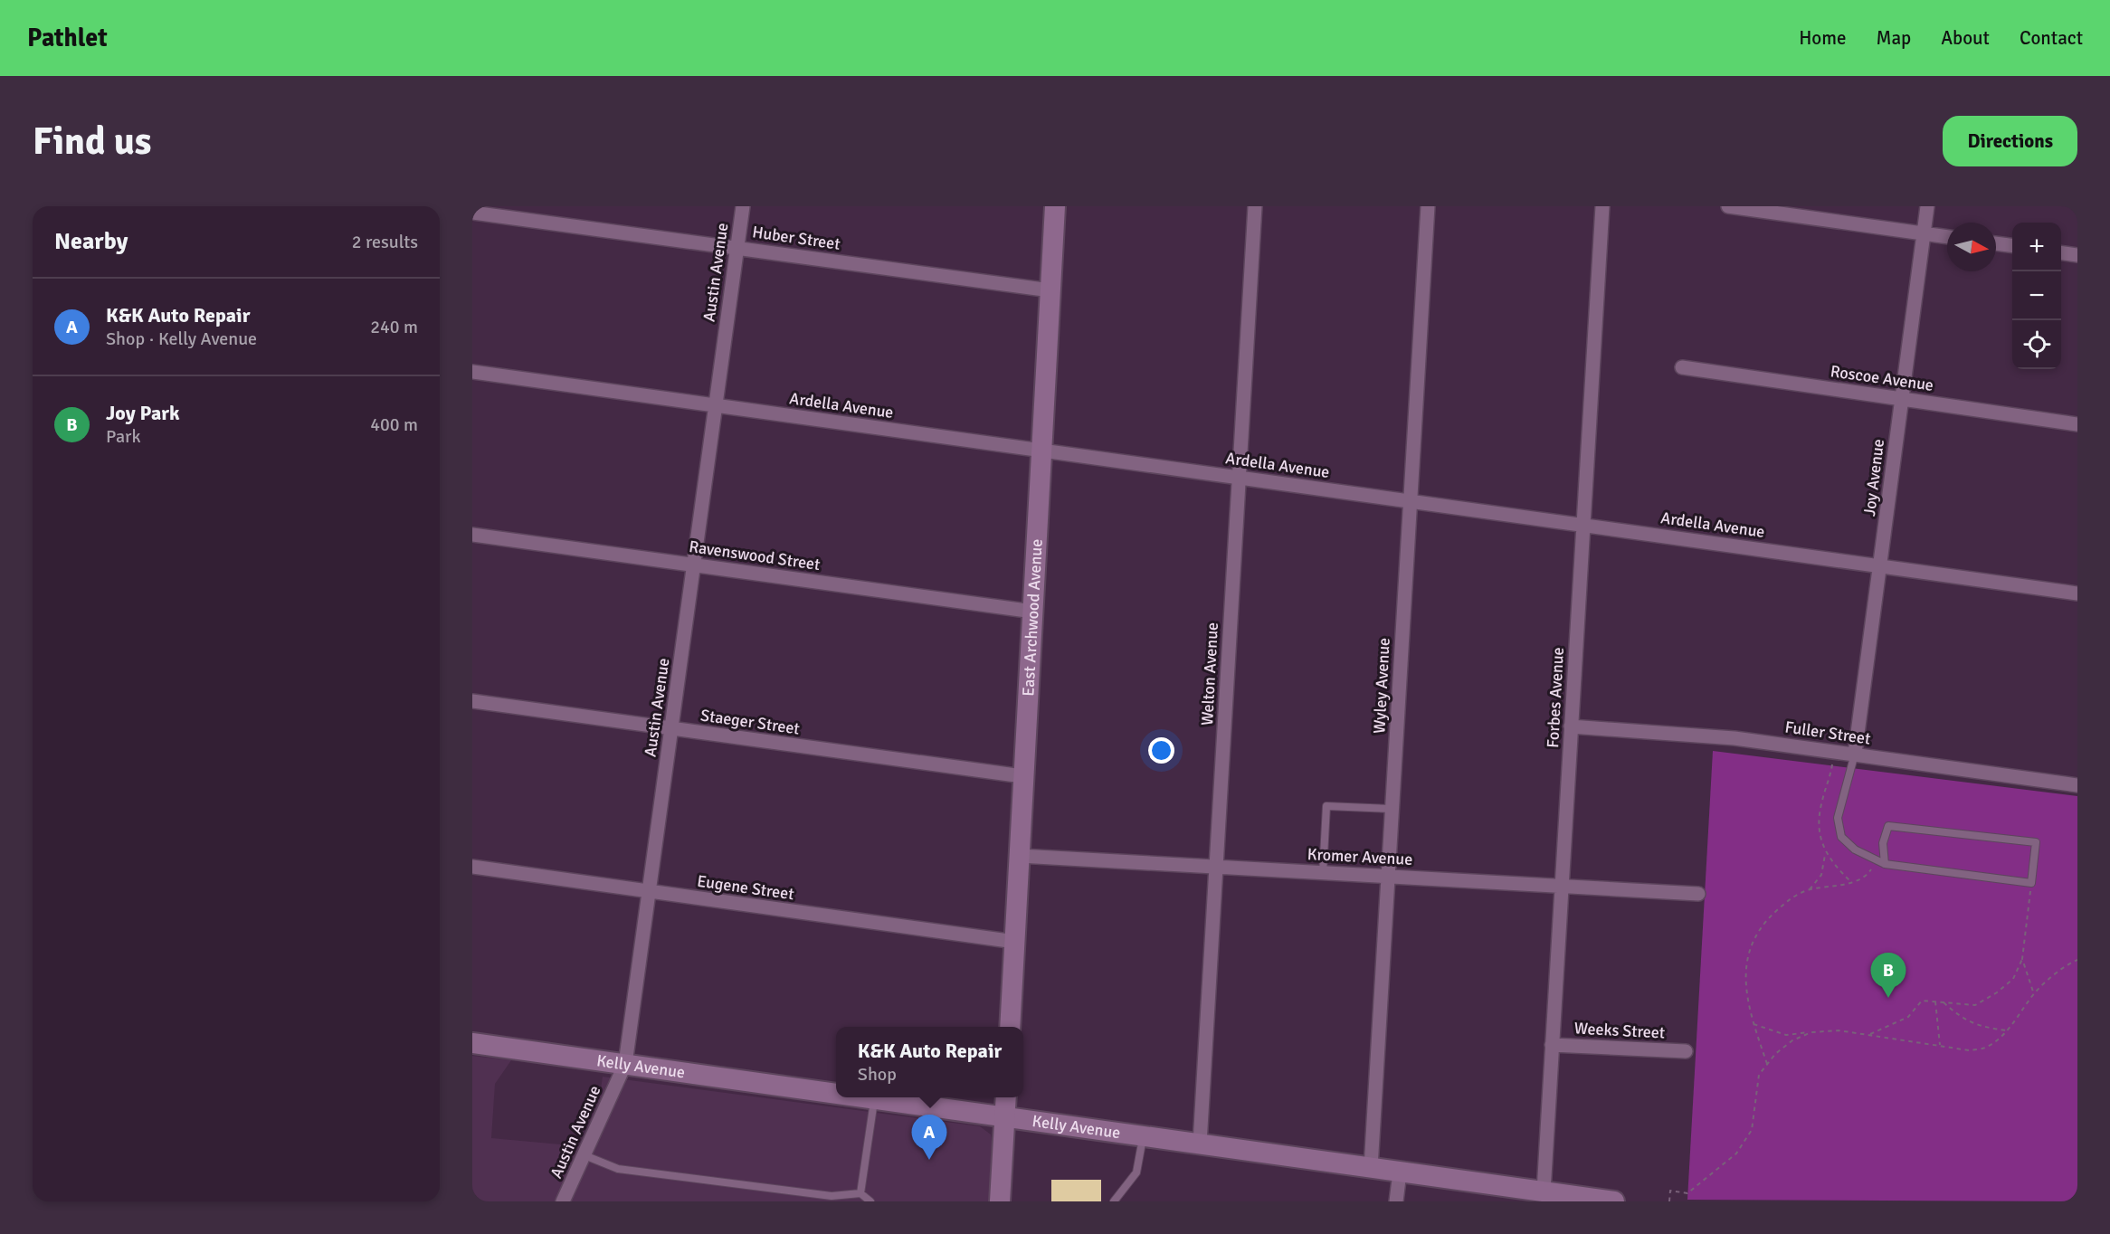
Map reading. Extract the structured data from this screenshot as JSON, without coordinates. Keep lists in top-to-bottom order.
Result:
{
  "streets": {
    "main road": ["East Archwood Avenue", "Kelly Avenue"],
    "street": [
      "Huber Street",
      "Austin Avenue",
      "Roscoe Avenue",
      "Ardella Avenue",
      "Joy Avenue",
      "Ravenswood Street",
      "Welton Avenue",
      "Wyley Avenue",
      "Forbes Avenue",
      "Staeger Street",
      "Fuller Street",
      "Kromer Avenue",
      "Eugene Street",
      "Weeks Street"
    ]
  },
  "crossings": [
    ["Huber Street", "Austin Avenue"],
    ["Huber Street", "East Archwood Avenue"],
    ["Austin Avenue", "Ardella Avenue"],
    ["Austin Avenue", "Ravenswood Street"],
    ["Austin Avenue", "Staeger Street"],
    ["Austin Avenue", "Eugene Street"],
    ["Austin Avenue", "Kelly Avenue"],
    ["Roscoe Avenue", "Joy Avenue"],
    ["Ardella Avenue", "Joy Avenue"],
    ["Ardella Avenue", "East Archwood Avenue"],
    ["Ardella Avenue", "Welton Avenue"],
    ["Ardella Avenue", "Wyley Avenue"],
    ["Ardella Avenue", "Forbes Avenue"],
    ["Joy Avenue", "Fuller Street"],
    ["Ravenswood Street", "East Archwood Avenue"],
    ["East Archwood Avenue", "Staeger Street"],
    ["East Archwood Avenue", "Kromer Avenue"],
    ["East Archwood Avenue", "Eugene Street"],
    ["Welton Avenue", "Kromer Avenue"],
    ["Welton Avenue", "Kelly Avenue"],
    ["Wyley Avenue", "Kromer Avenue"],
    ["Wyley Avenue", "Kelly Avenue"],
    ["Forbes Avenue", "Fuller Street"],
    ["Forbes Avenue", "Kromer Avenue"],
    ["Forbes Avenue", "Weeks Street"],
    ["Forbes Avenue", "Kelly Avenue"]
  ],
  "north": "right",
  "page": {
    "header": "Pathlet",
    "nav": [
      "Home",
      "Map",
      "About",
      "Contact"
    ],
    "buttons": "Directions",
    "title": "Find us",
    "heading": ["Nearby", "2 results"],
    "map_buttons": ["+", "−"],
    "list": [
      {
        "mark": "A",
        "name": "K&K Auto Repair",
        "note": "Shop · Kelly Avenue",
        "value": "240 m"
      },
      {
        "mark": "B",
        "name": "Joy Park",
        "note": "Park",
        "value": "400 m"
      }
    ],
    "pins": ["B", "A"],
    "popup": ["K&K Auto Repair", "Shop"]
  }
}
